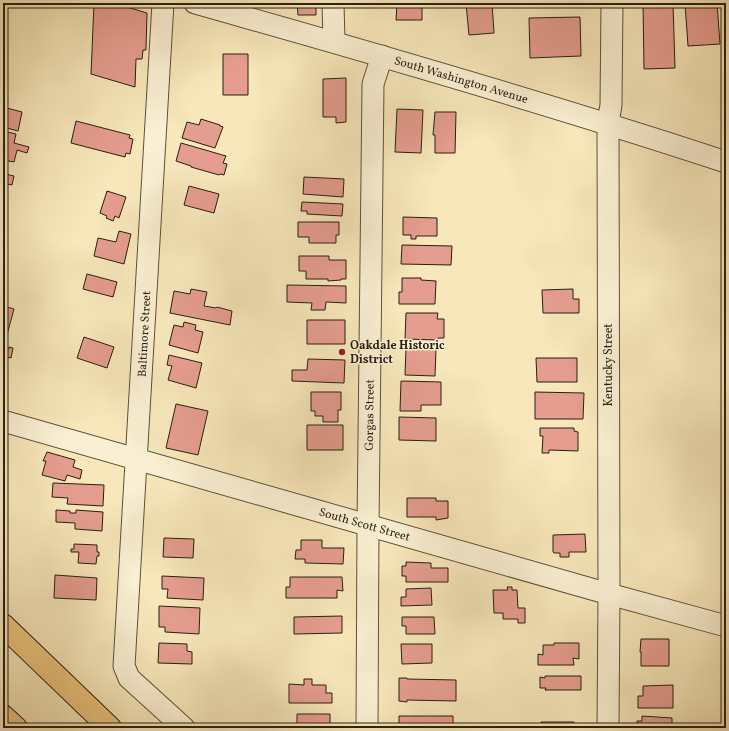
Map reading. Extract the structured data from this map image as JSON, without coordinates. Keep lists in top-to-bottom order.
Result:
{
  "streets": {
    "street": [
      "South Washington Avenue",
      "Baltimore Street",
      "Kentucky Street",
      "Gorgas Street",
      "South Scott Street"
    ]
  },
  "crossings": [
    ["South Washington Avenue", "Kentucky Street"],
    ["South Washington Avenue", "Gorgas Street"],
    ["Baltimore Street", "South Scott Street"],
    ["Kentucky Street", "South Scott Street"],
    ["Gorgas Street", "South Scott Street"]
  ],
  "places": ["Oakdale Historic District"]
}
